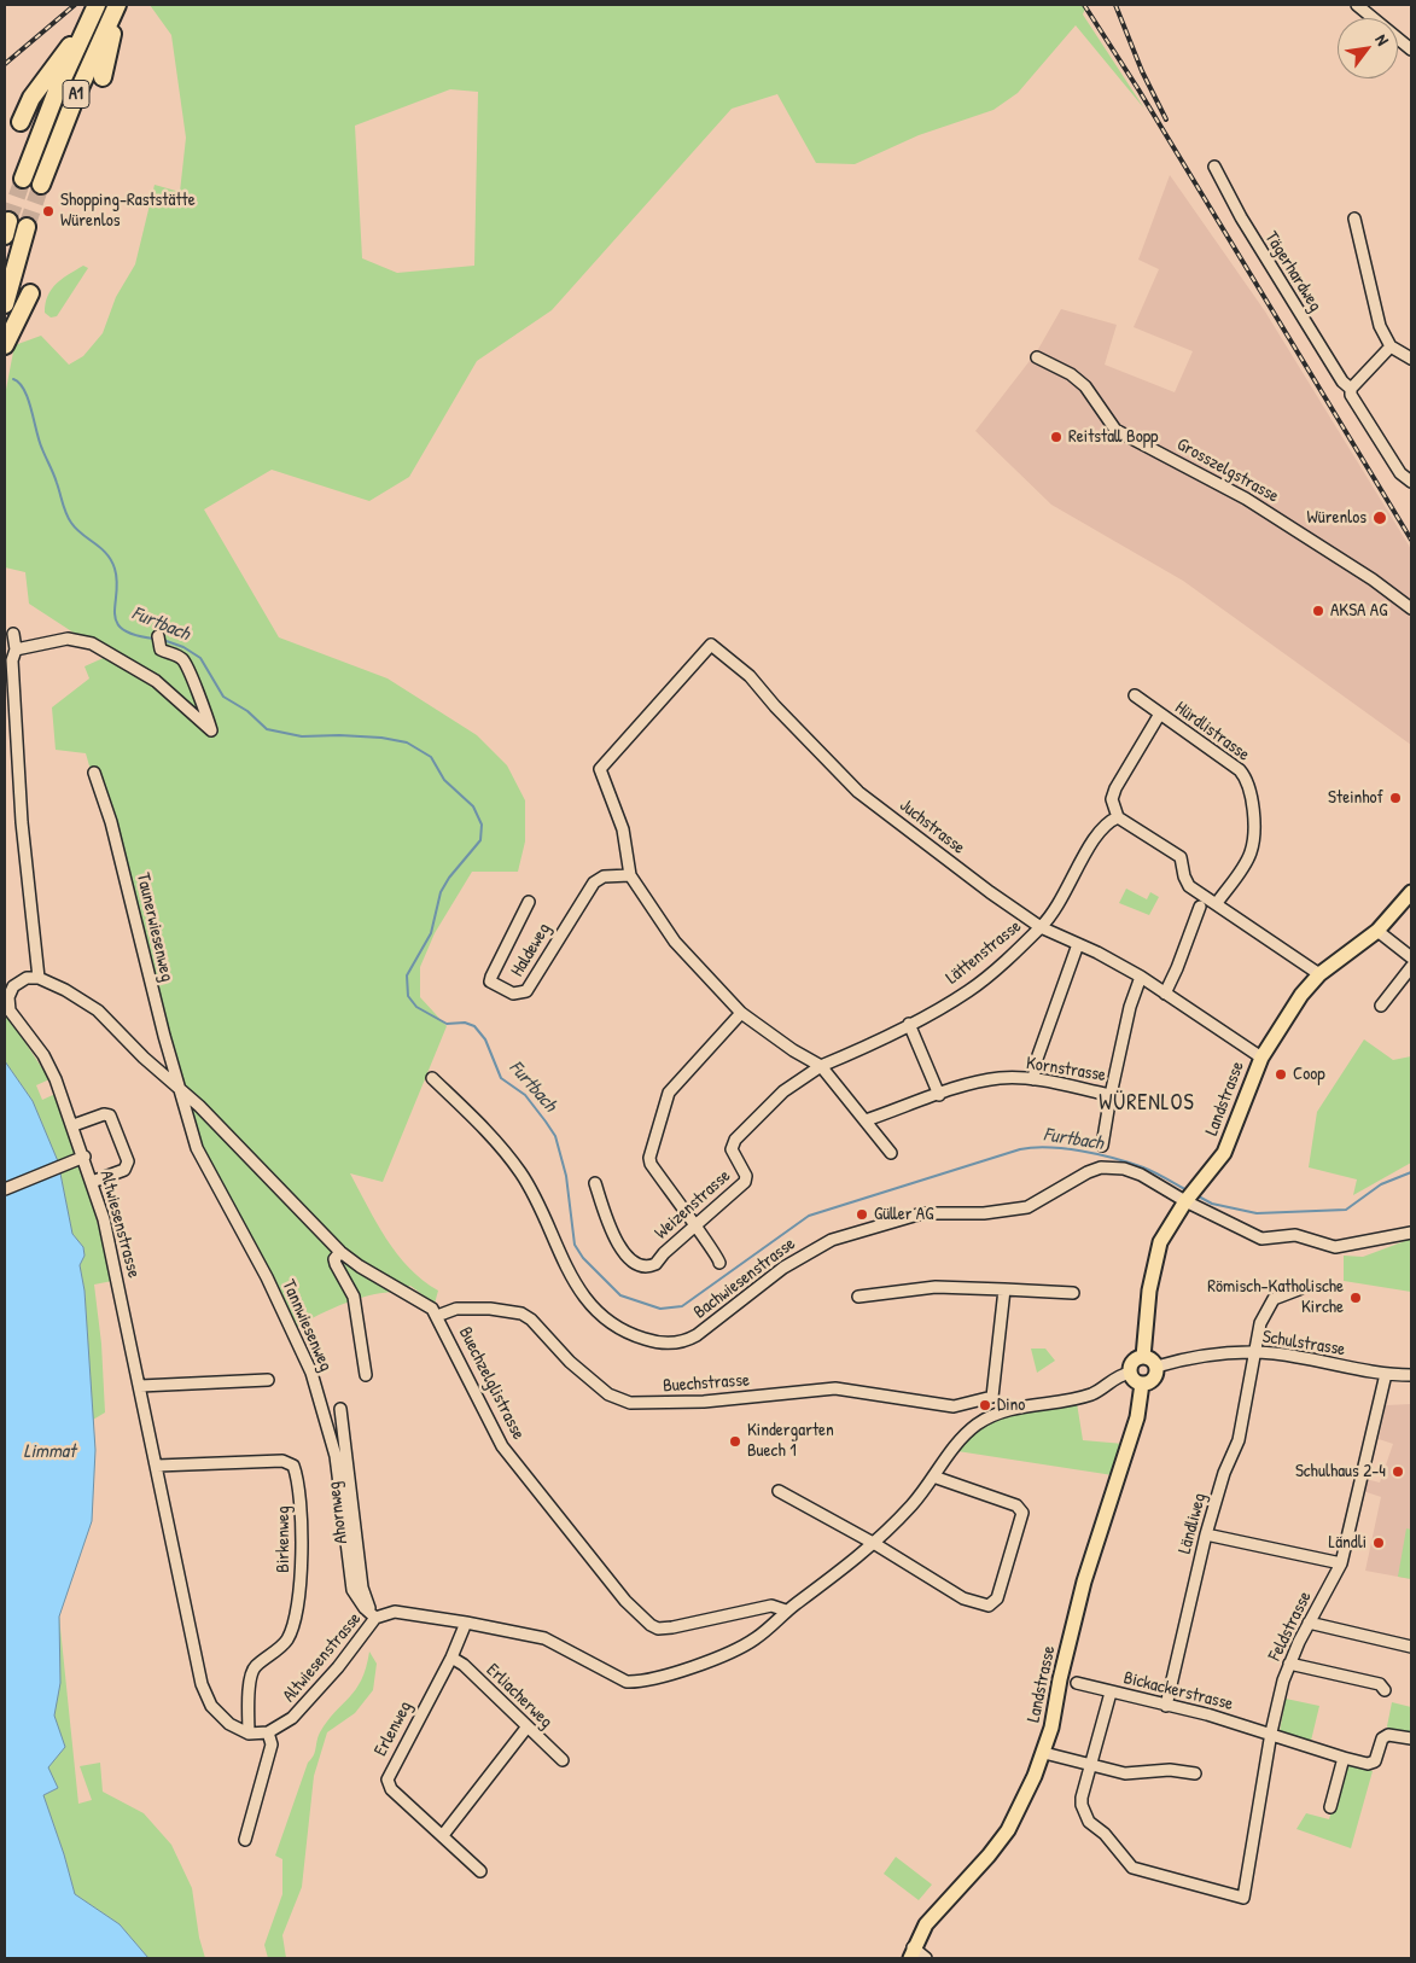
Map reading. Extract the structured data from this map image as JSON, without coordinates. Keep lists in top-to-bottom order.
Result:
{
  "streets": {
    "highway": ["A1"],
    "main road": ["Landstrasse"],
    "street": [
      "Tägerhardweg",
      "Grosszelgstrasse",
      "Hürdlistrasse",
      "Juchstrasse",
      "Taunerwiesenweg",
      "Haldeweg",
      "Lättenstrasse",
      "Kornstrasse",
      "Weizenstrasse",
      "Altwiesenstrasse",
      "Bachwiesenstrasse",
      "Tannwiesenweg",
      "Schulstrasse",
      "Buechzelglistrasse",
      "Buechstrasse",
      "Ahornweg",
      "Ländliweg",
      "Birkenweg",
      "Feldstrasse",
      "Bickackerstrasse",
      "Erliacherweg",
      "Erlenweg"
    ]
  },
  "crossings": [
    ["Juchstrasse", "Haldeweg"],
    ["Juchstrasse", "Lättenstrasse"],
    ["Juchstrasse", "Kornstrasse"],
    ["Juchstrasse", "Landstrasse"],
    ["Taunerwiesenweg", "Tannwiesenweg"],
    ["Taunerwiesenweg", "Buechzelglistrasse"],
    ["Lättenstrasse", "Weizenstrasse"],
    ["Landstrasse", "Bachwiesenstrasse"],
    ["Landstrasse", "Schulstrasse"],
    ["Altwiesenstrasse", "Tannwiesenweg"],
    ["Altwiesenstrasse", "Buechzelglistrasse"],
    ["Altwiesenstrasse", "Ahornweg"],
    ["Altwiesenstrasse", "Birkenweg"],
    ["Altwiesenstrasse", "Erlenweg"],
    ["Tannwiesenweg", "Buechzelglistrasse"],
    ["Tannwiesenweg", "Ahornweg"],
    ["Schulstrasse", "Ländliweg"],
    ["Schulstrasse", "Feldstrasse"],
    ["Buechzelglistrasse", "Buechstrasse"],
    ["Ländliweg", "Bickackerstrasse"],
    ["Feldstrasse", "Bickackerstrasse"],
    ["Erliacherweg", "Erlenweg"]
  ],
  "districts": ["WÜRENLOS"],
  "water": ["Furtbach", "Limmat"],
  "places": [
    "Shopping-Raststätte Würenlos",
    "Reitstall Bopp",
    "Würenlos",
    "AKSA AG",
    "Steinhof",
    "Coop",
    "Güller AG",
    "Römisch-Katholische Kirche",
    "Dino",
    "Kindergarten Buech 1",
    "Schulhaus 2-4",
    "Ländli"
  ],
  "north": "top right"
}
